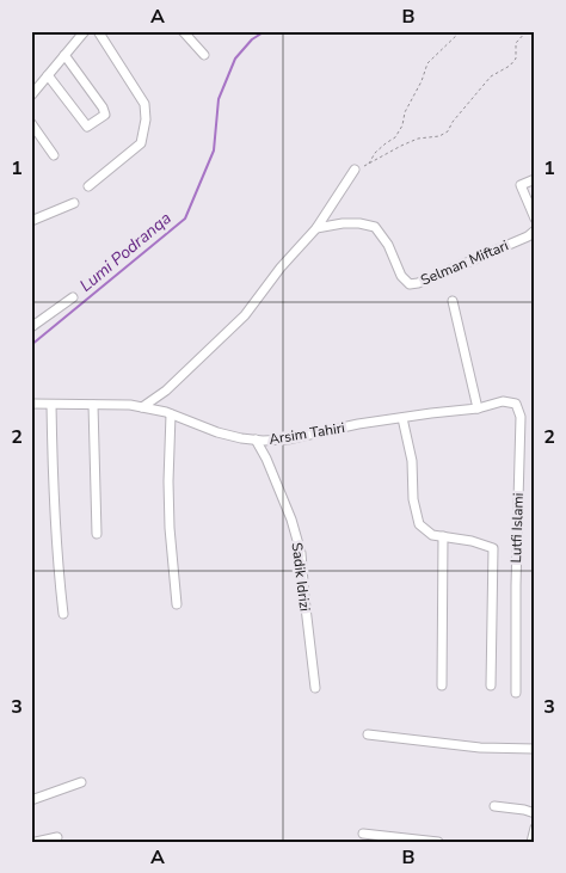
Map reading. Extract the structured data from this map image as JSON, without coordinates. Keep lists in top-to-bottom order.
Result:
{
  "streets": {
    "street": [
      "Selman Miftari",
      "Arsim Tahiri",
      "Lutfi Islami",
      "Sadik Idrizi"
    ]
  },
  "crossings": [
    ["Arsim Tahiri", "Lutfi Islami"],
    ["Arsim Tahiri", "Sadik Idrizi"]
  ],
  "water": ["Lumi Podranqa"],
  "grid": {
    "columns": ["A", "B"],
    "rows": ["1", "2", "3"]
  }
}
